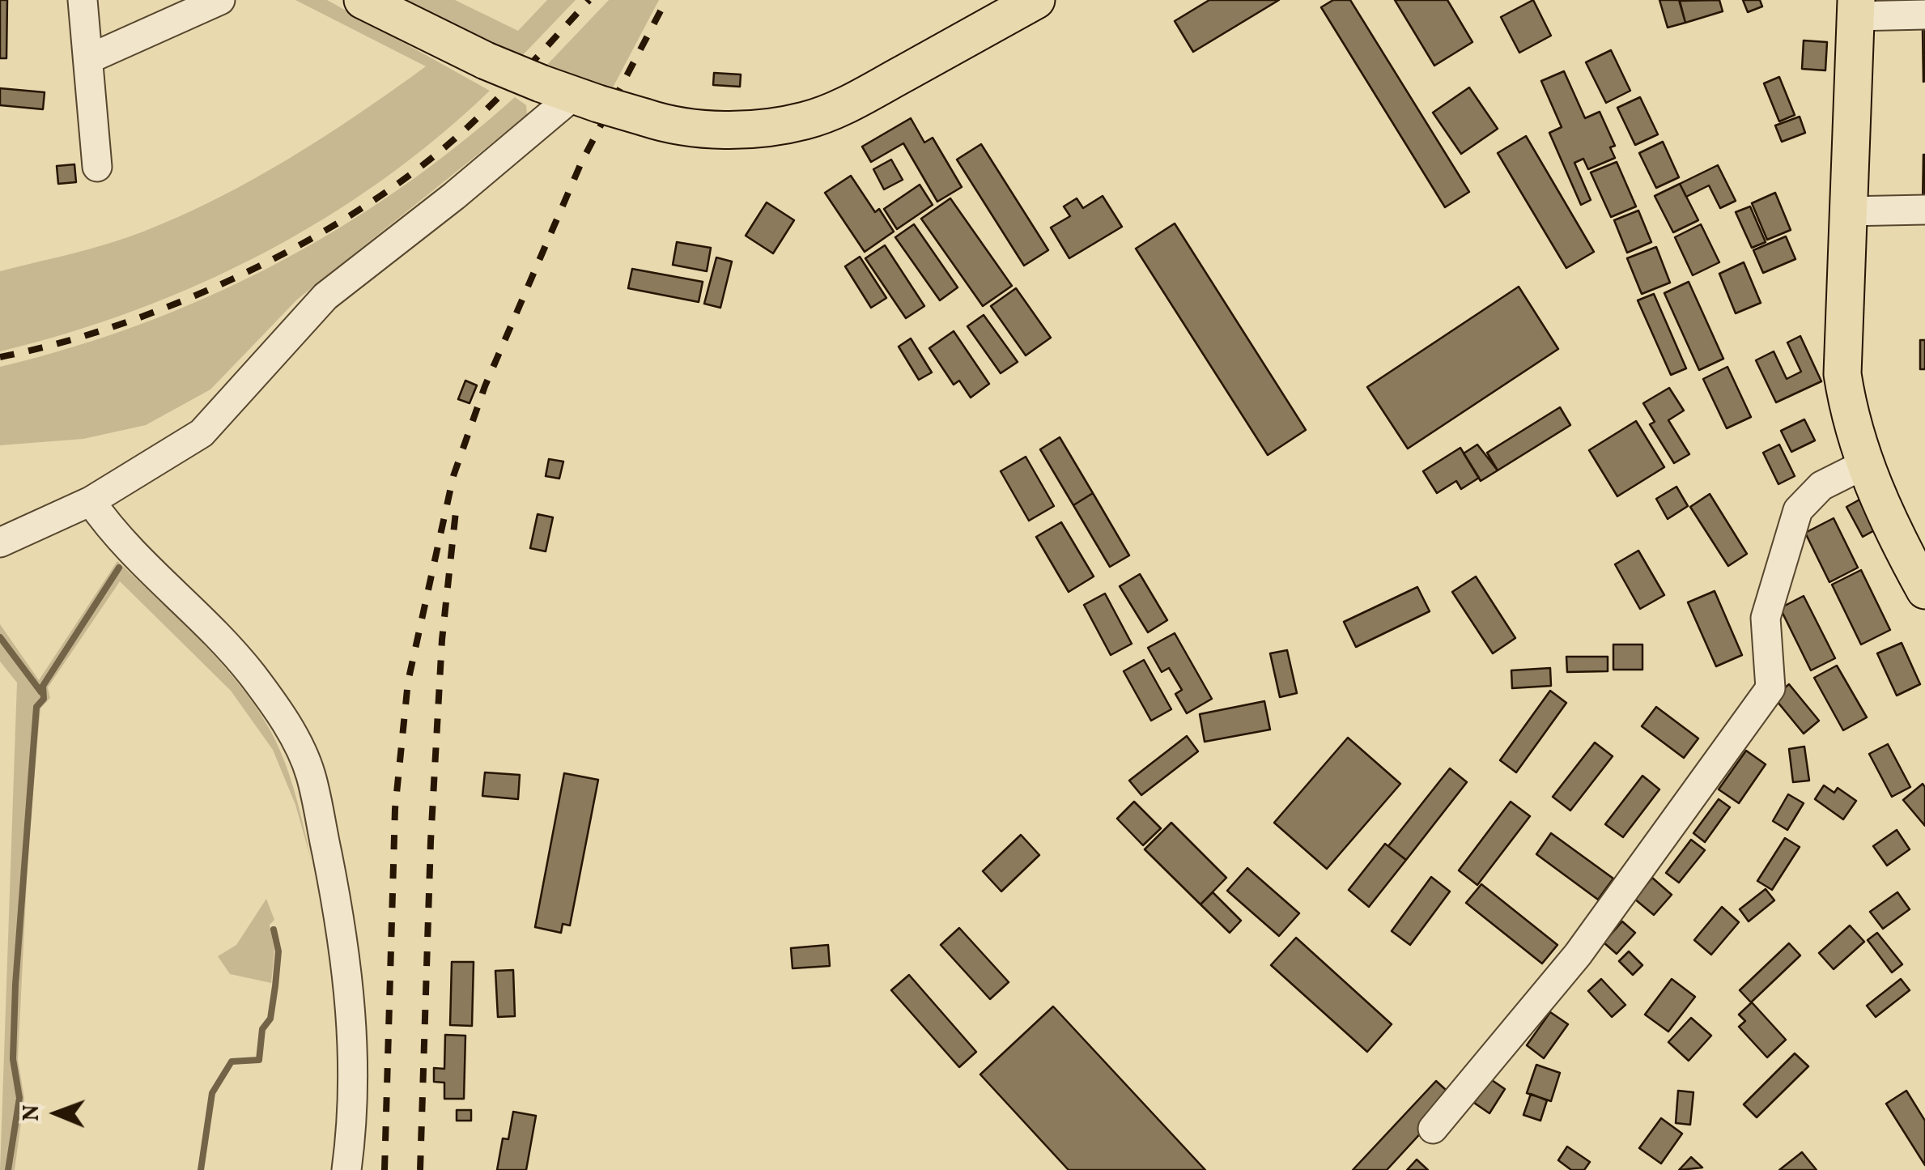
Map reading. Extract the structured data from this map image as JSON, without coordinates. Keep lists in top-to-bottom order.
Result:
{
  "north": "left"
}
